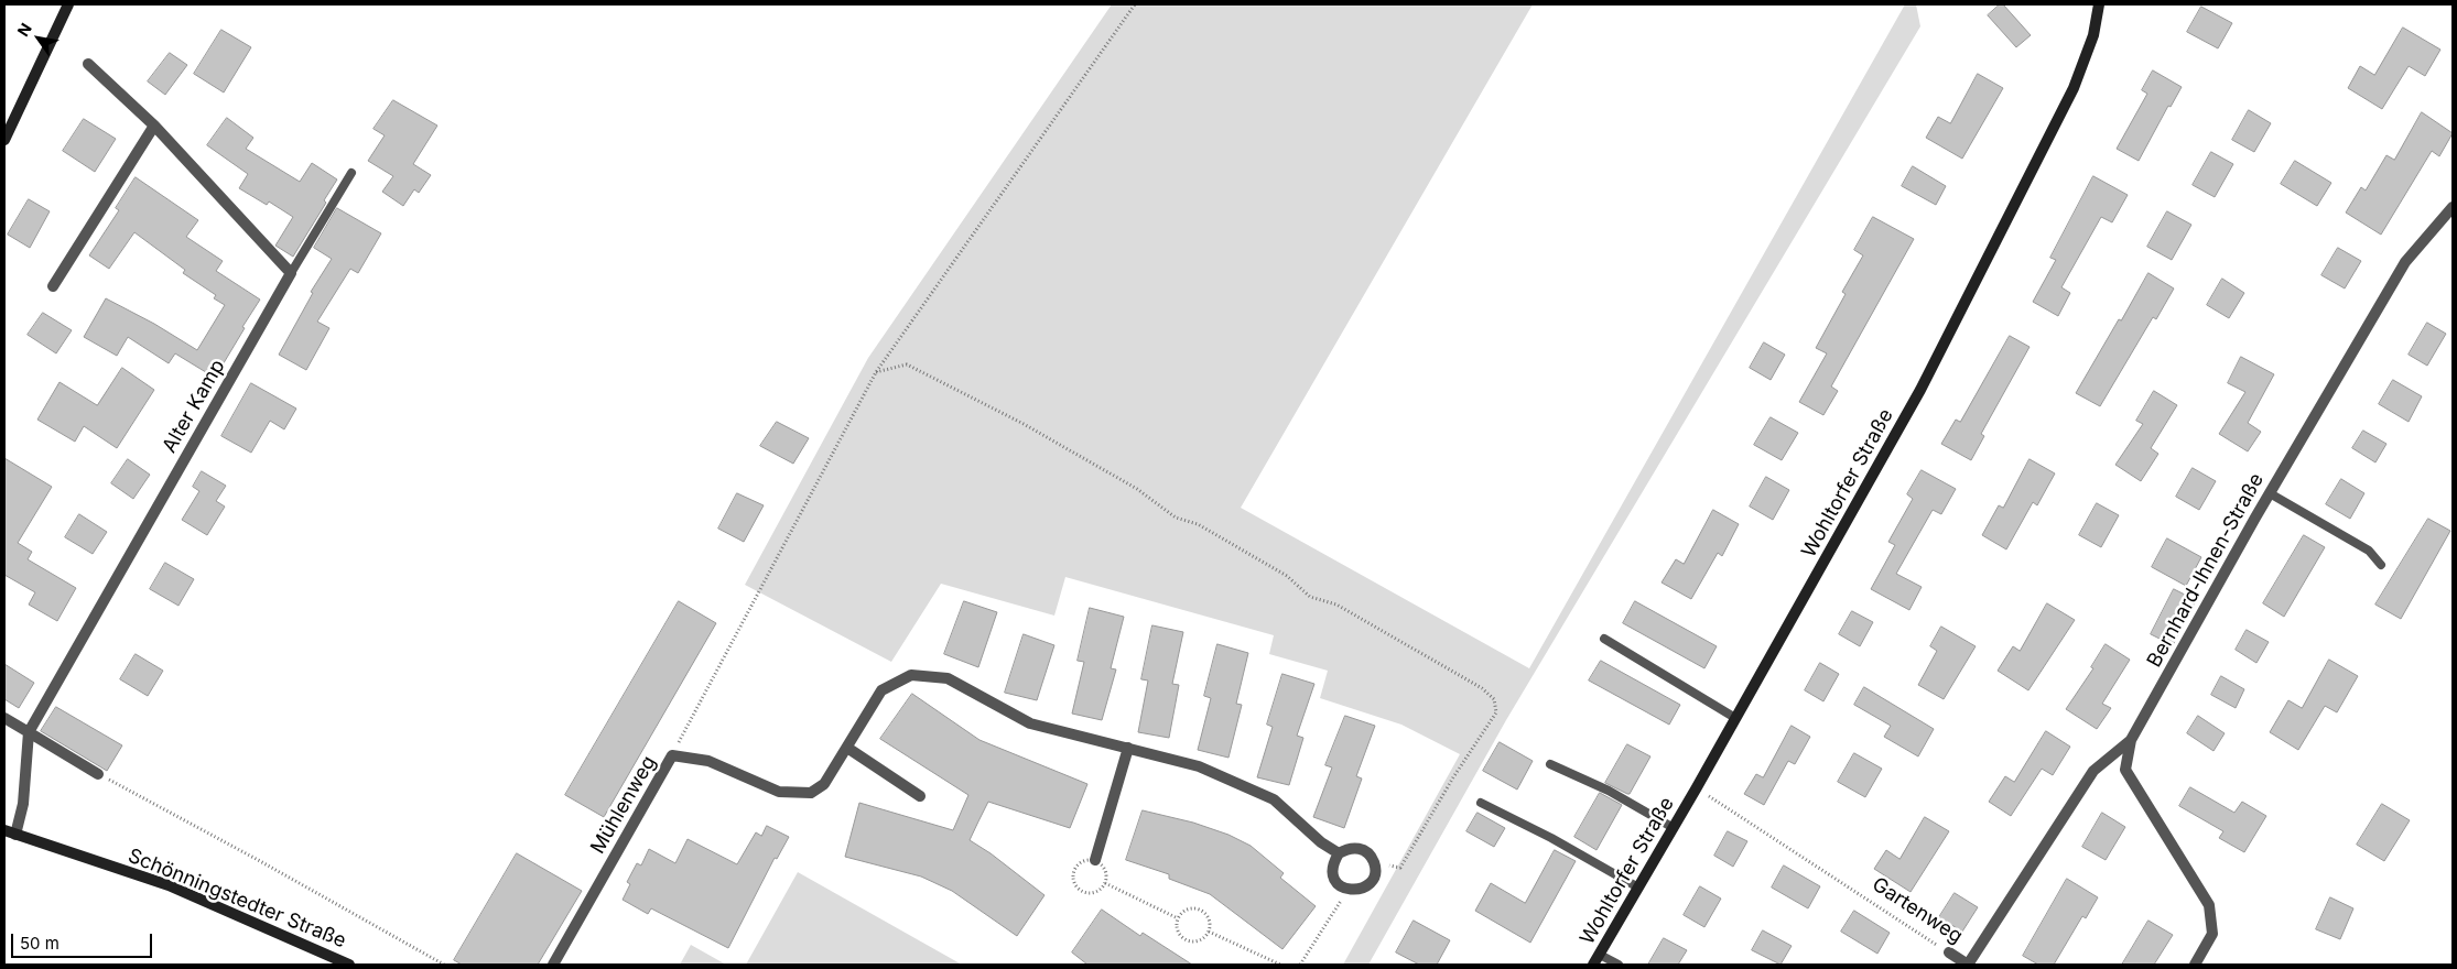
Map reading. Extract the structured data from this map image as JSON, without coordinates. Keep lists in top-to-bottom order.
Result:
{
  "streets": {
    "street": [
      "Alter Kamp",
      "Wohltorfer Straße",
      "Bernhard-Ihnen-Straße",
      "Mühlenweg",
      "Schönningstedter Straße",
      "Gartenweg"
    ]
  },
  "crossings": [
    ["Alter Kamp", "Schönningstedter Straße"],
    ["Wohltorfer Straße", "Gartenweg"],
    ["Bernhard-Ihnen-Straße", "Gartenweg"]
  ],
  "scale_bar": "50 m",
  "north": "top left"
}
